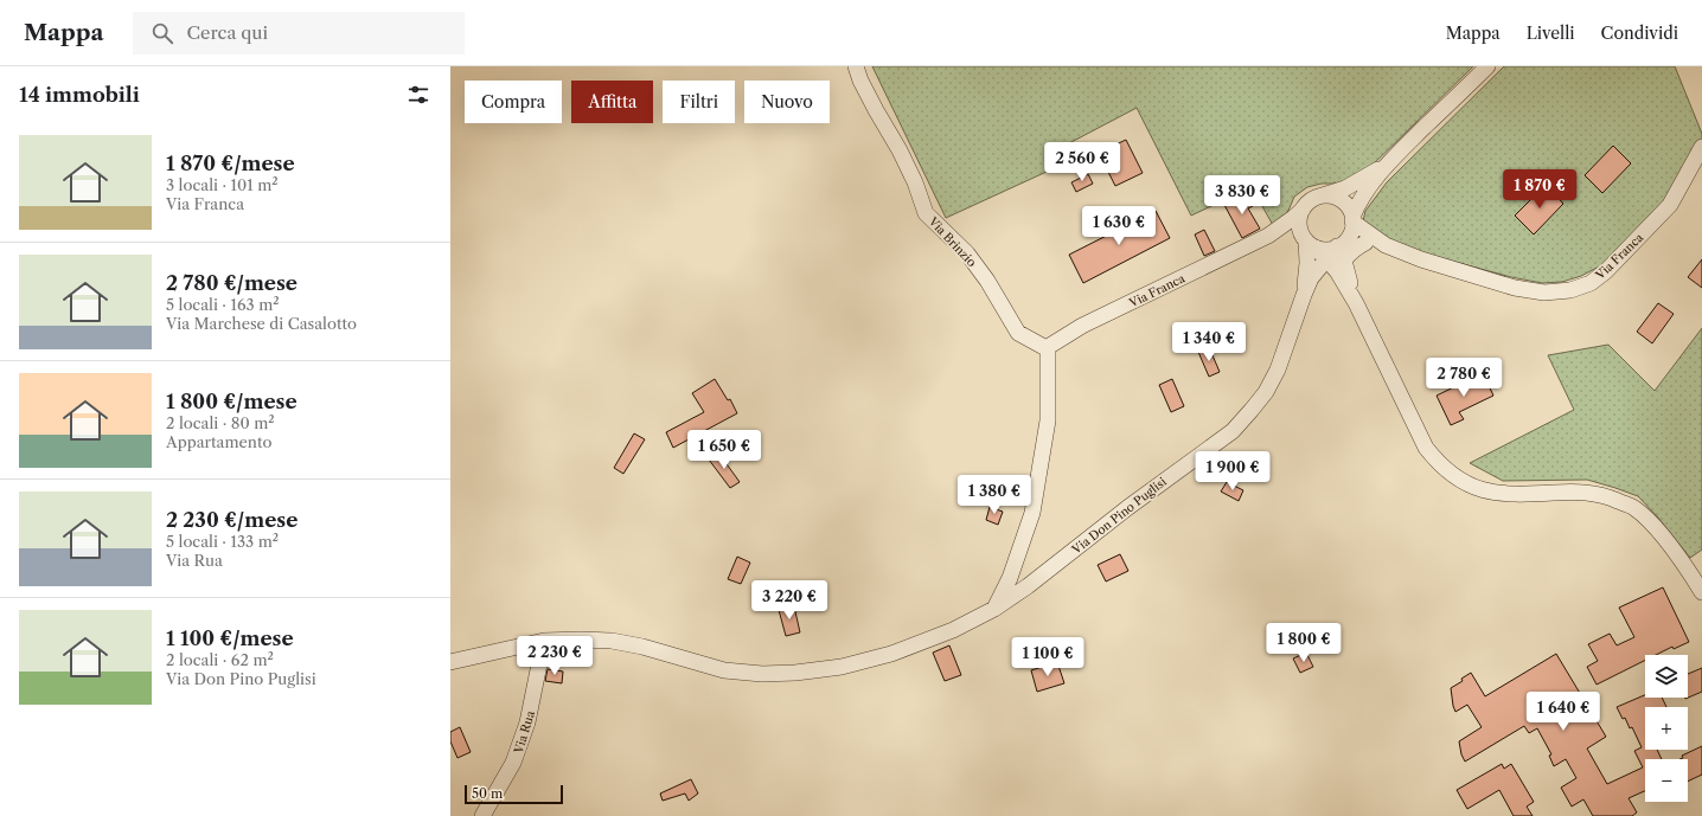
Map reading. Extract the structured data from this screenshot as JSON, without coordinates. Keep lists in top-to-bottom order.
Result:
{
  "streets": {
    "street": [
      "Via Brinzio",
      "Via Franca",
      "Via Don Pino Puglisi",
      "Via Rua"
    ]
  },
  "crossings": [
    ["Via Brinzio", "Via Franca"],
    ["Via Don Pino Puglisi", "Via Rua"]
  ],
  "scale_bar": "50 m",
  "page": {
    "header": "Mappa",
    "search": "Cerca qui",
    "nav": ["Mappa", "Livelli", "Condividi"],
    "heading": "14 immobili",
    "chip": [
      "Compra",
      "Affitta",
      "Filtri",
      "Nuovo"
    ],
    "list": [
      {
        "name": "1 870 €/mese",
        "note": "3 locali · 101 m² · Via Franca"
      },
      {
        "name": "2 780 €/mese",
        "note": "5 locali · 163 m² · Via Marchese di Casalotto"
      },
      {
        "name": "1 800 €/mese",
        "note": "2 locali · 80 m² · Appartamento"
      },
      {
        "name": "2 230 €/mese",
        "note": "5 locali · 133 m² · Via Rua"
      },
      {
        "name": "1 100 €/mese",
        "note": "2 locali · 62 m² · Via Don Pino Puglisi"
      }
    ],
    "price": [
      "2 560 €",
      "1 870 €",
      "3 830 €",
      "1 630 €",
      "1 340 €",
      "2 780 €",
      "1 650 €",
      "1 900 €",
      "1 380 €",
      "3 220 €",
      "1 800 €",
      "2 230 €",
      "1 100 €",
      "1 640 €"
    ],
    "map_buttons": ["+", "−"],
    "scale": "50 m"
  }
}
